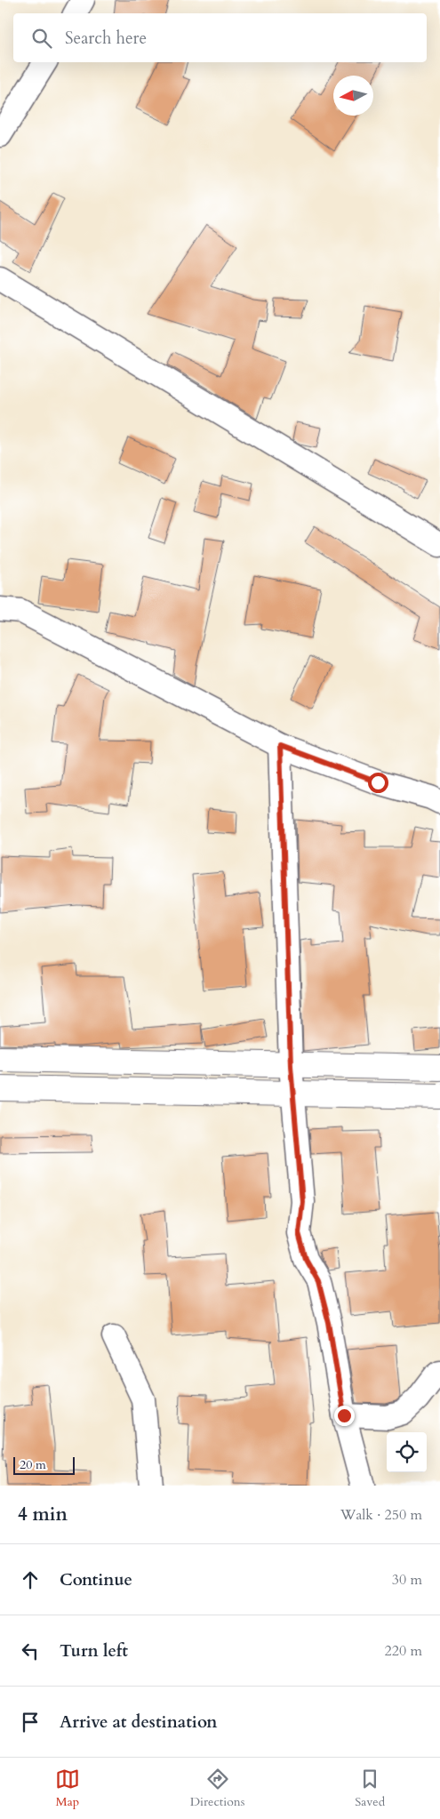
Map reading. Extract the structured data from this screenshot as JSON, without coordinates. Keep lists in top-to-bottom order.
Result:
{
  "scale_bar": "20 m",
  "north": "left",
  "page": {
    "search": "Search here",
    "scale": "20 m",
    "heading": ["4 min", "Walk · 250 m"],
    "list": [
      ["Continue", "30 m"],
      ["Turn left", "220 m"],
      "Arrive at destination"
    ],
    "nav": ["Map", "Directions", "Saved"]
  }
}
